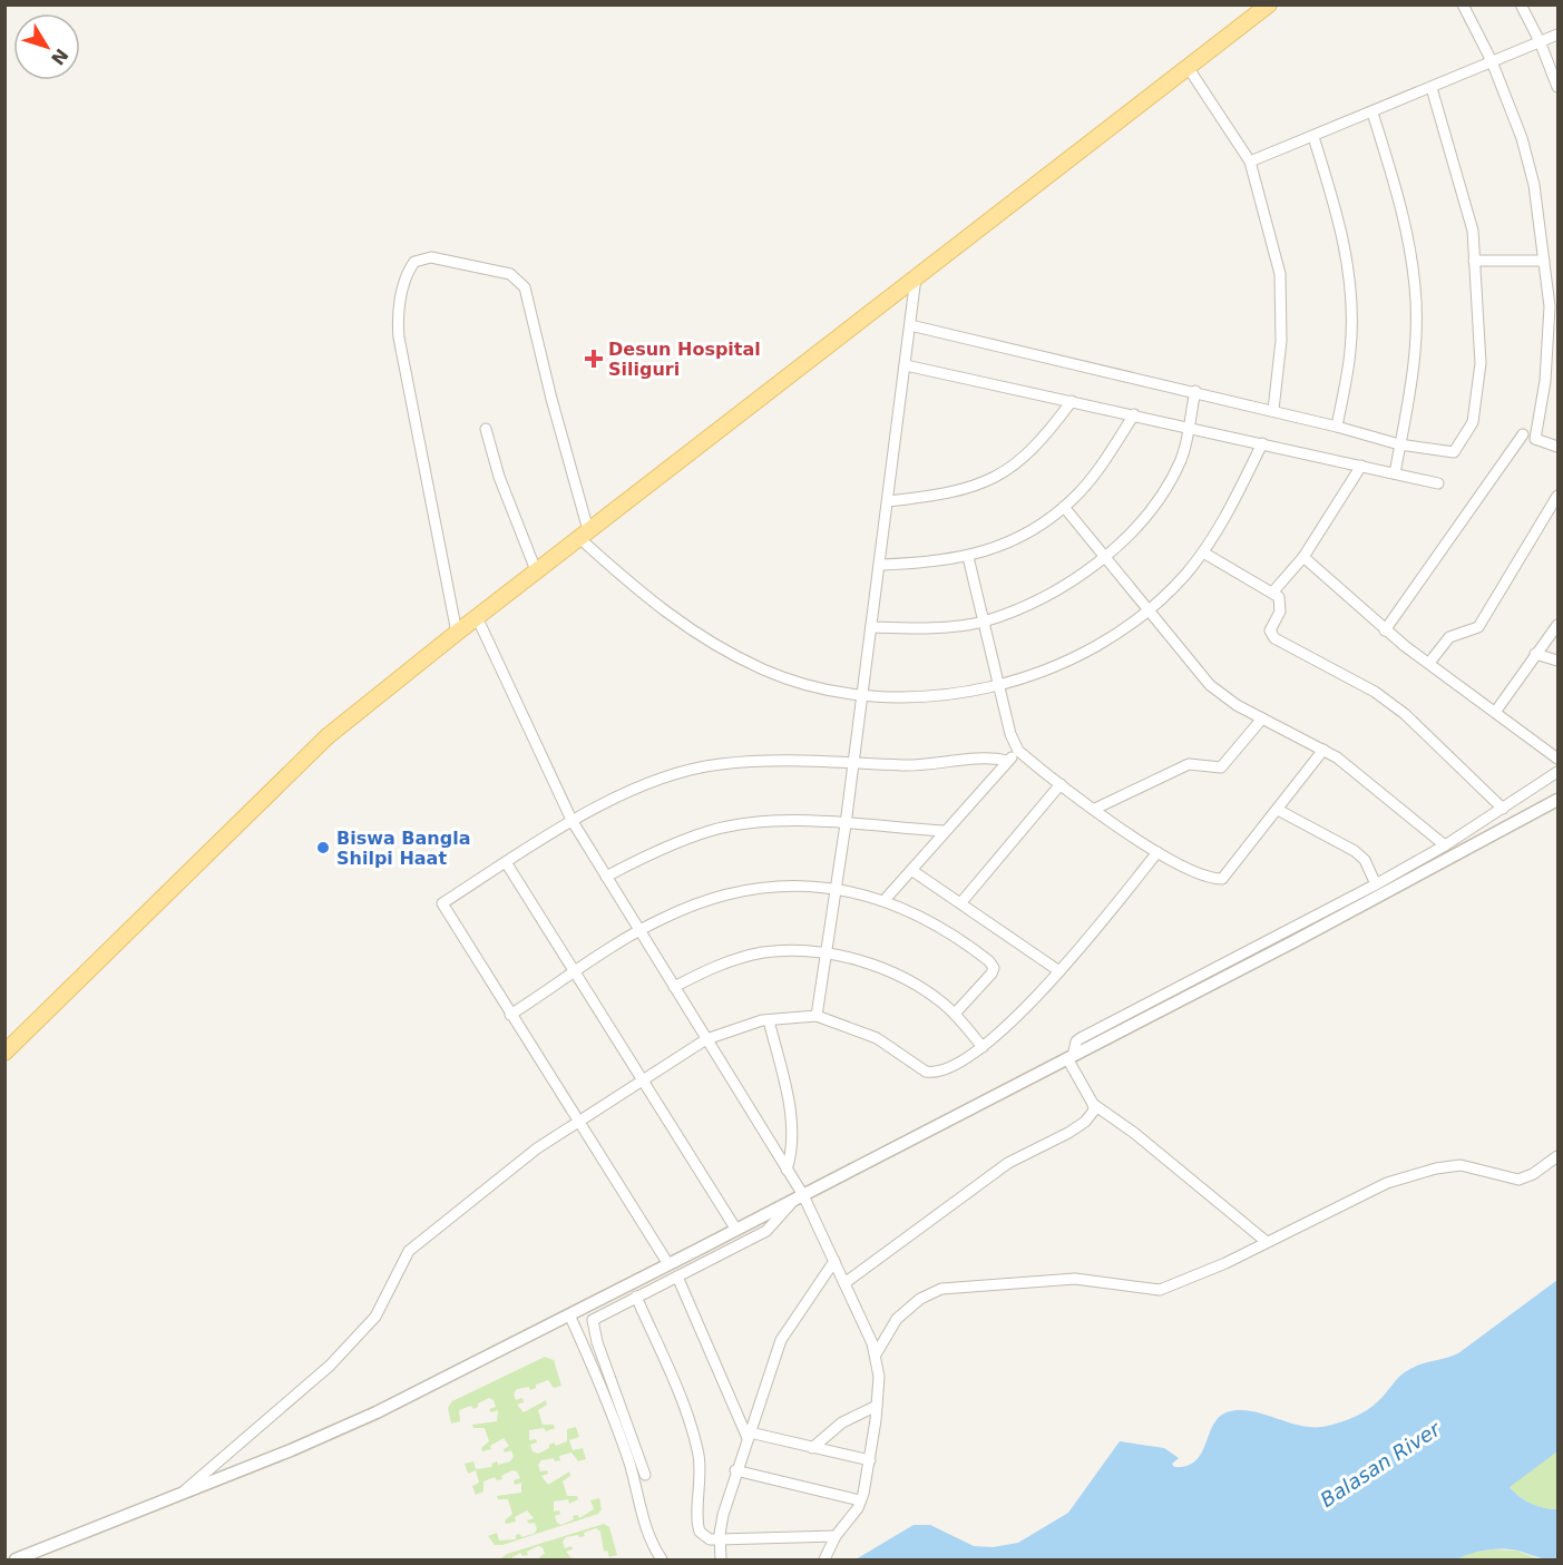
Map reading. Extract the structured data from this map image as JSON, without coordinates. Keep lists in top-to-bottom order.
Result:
{
  "water": ["Balasan River"],
  "places": {
    "health": ["Desun Hospital Siliguri"],
    "other": ["Biswa Bangla Shilpi Haat"]
  },
  "north": "bottom right"
}
